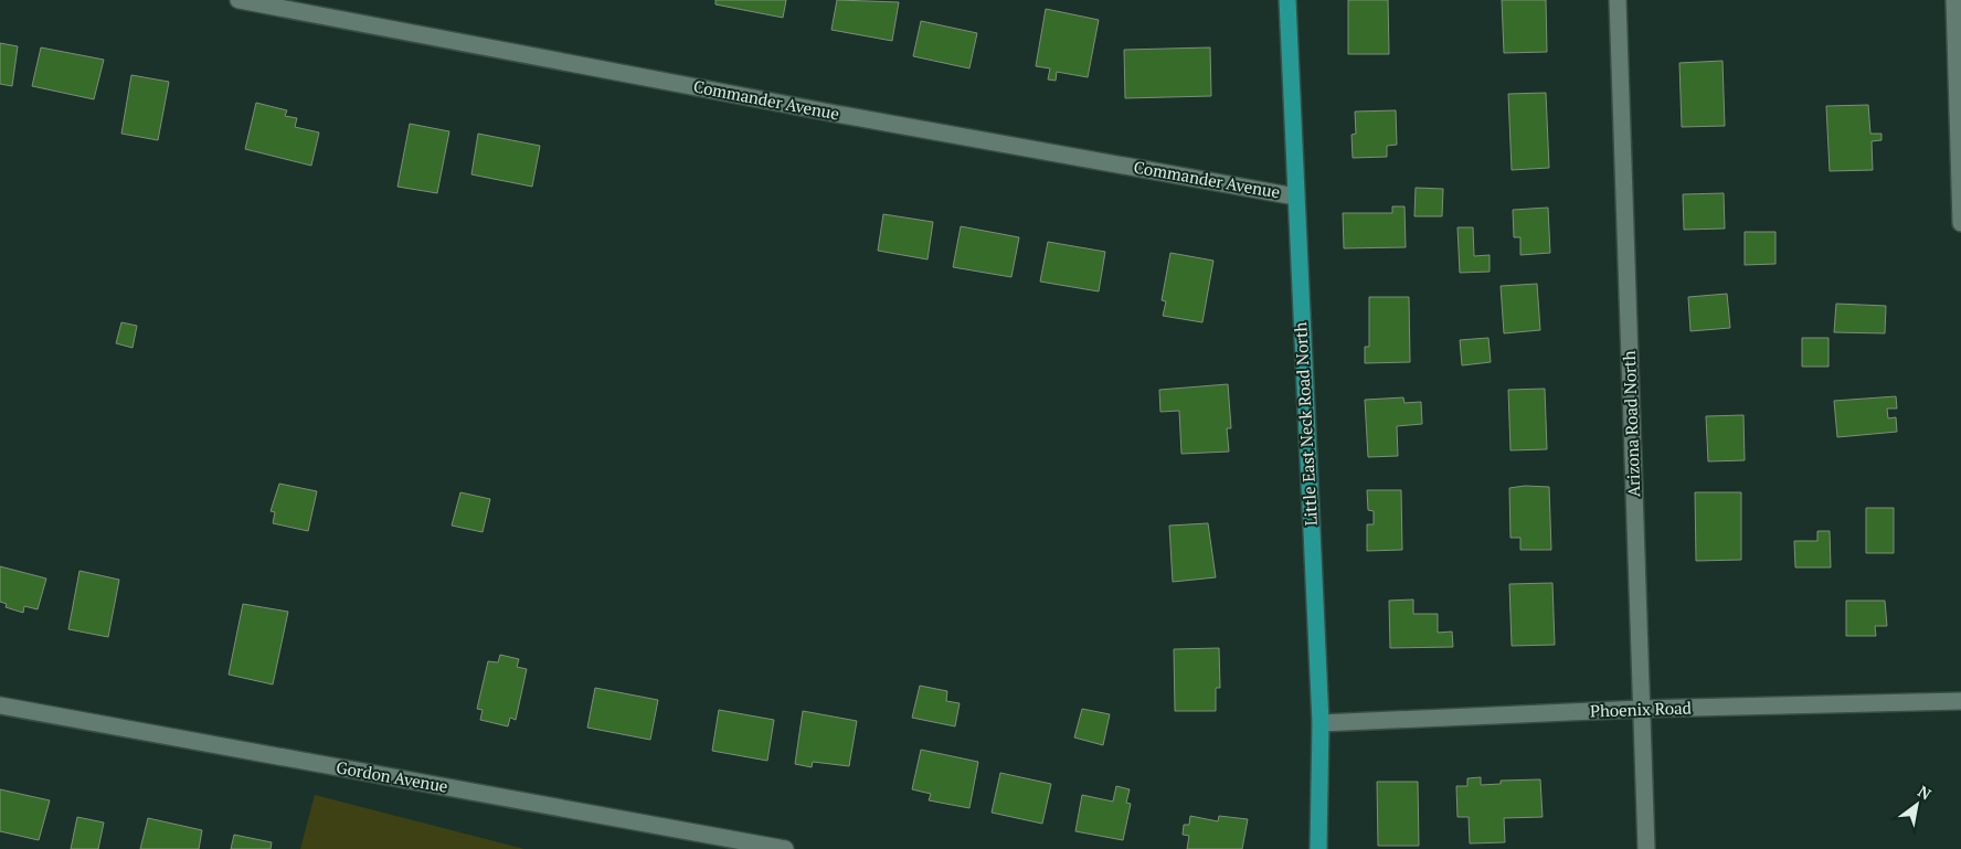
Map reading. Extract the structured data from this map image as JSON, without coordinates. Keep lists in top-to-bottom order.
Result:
{
  "streets": {
    "main road": ["Little East Neck Road North"],
    "street": [
      "Commander Avenue",
      "Arizona Road North",
      "Phoenix Road",
      "Gordon Avenue"
    ]
  },
  "crossings": [
    ["Commander Avenue", "Little East Neck Road North"],
    ["Little East Neck Road North", "Phoenix Road"],
    ["Arizona Road North", "Phoenix Road"]
  ],
  "north": "top right"
}
